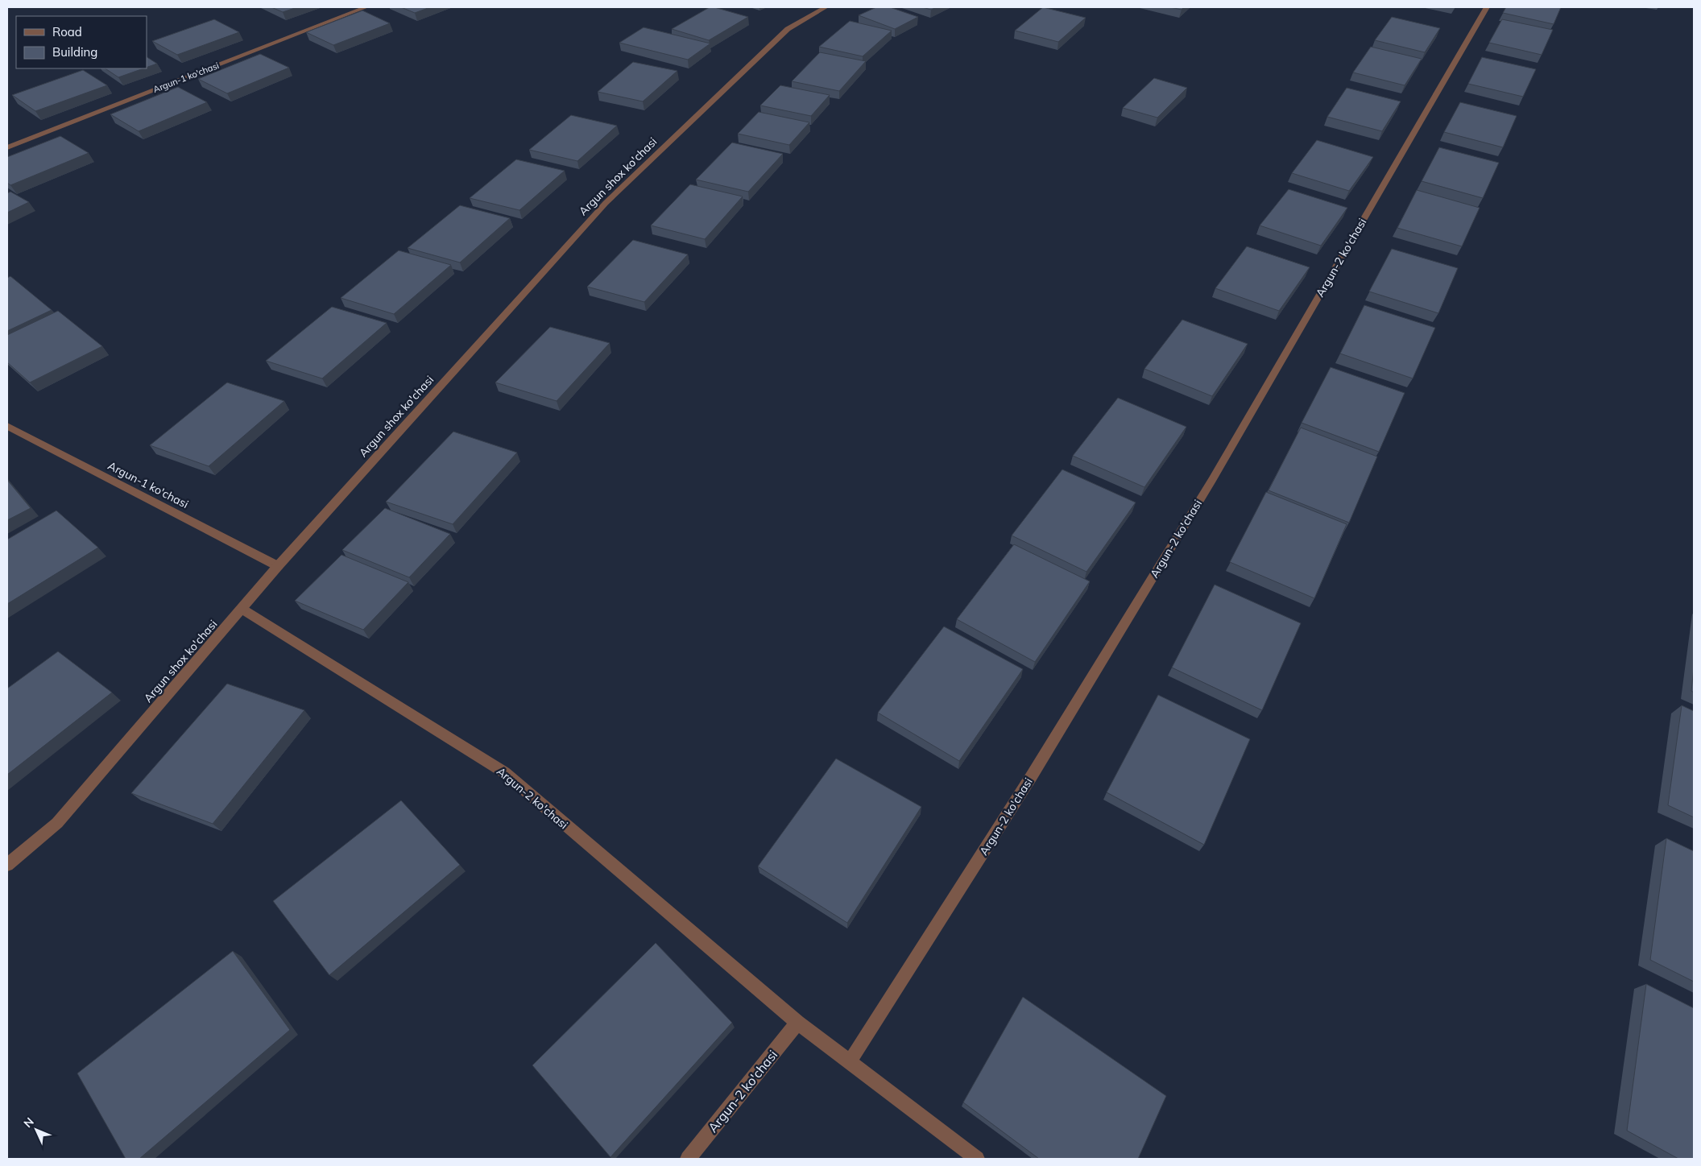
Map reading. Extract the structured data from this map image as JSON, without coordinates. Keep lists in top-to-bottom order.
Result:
{
  "streets": {
    "street": ["Argun-1 ko'chasi", "Argun shox ko'chasi", "Argun-2 ko'chasi"]
  },
  "crossings": [
    ["Argun-1 ko'chasi", "Argun shox ko'chasi"],
    ["Argun shox ko'chasi", "Argun-2 ko'chasi"]
  ],
  "legend": ["Road", "Building"],
  "north": "top left"
}
